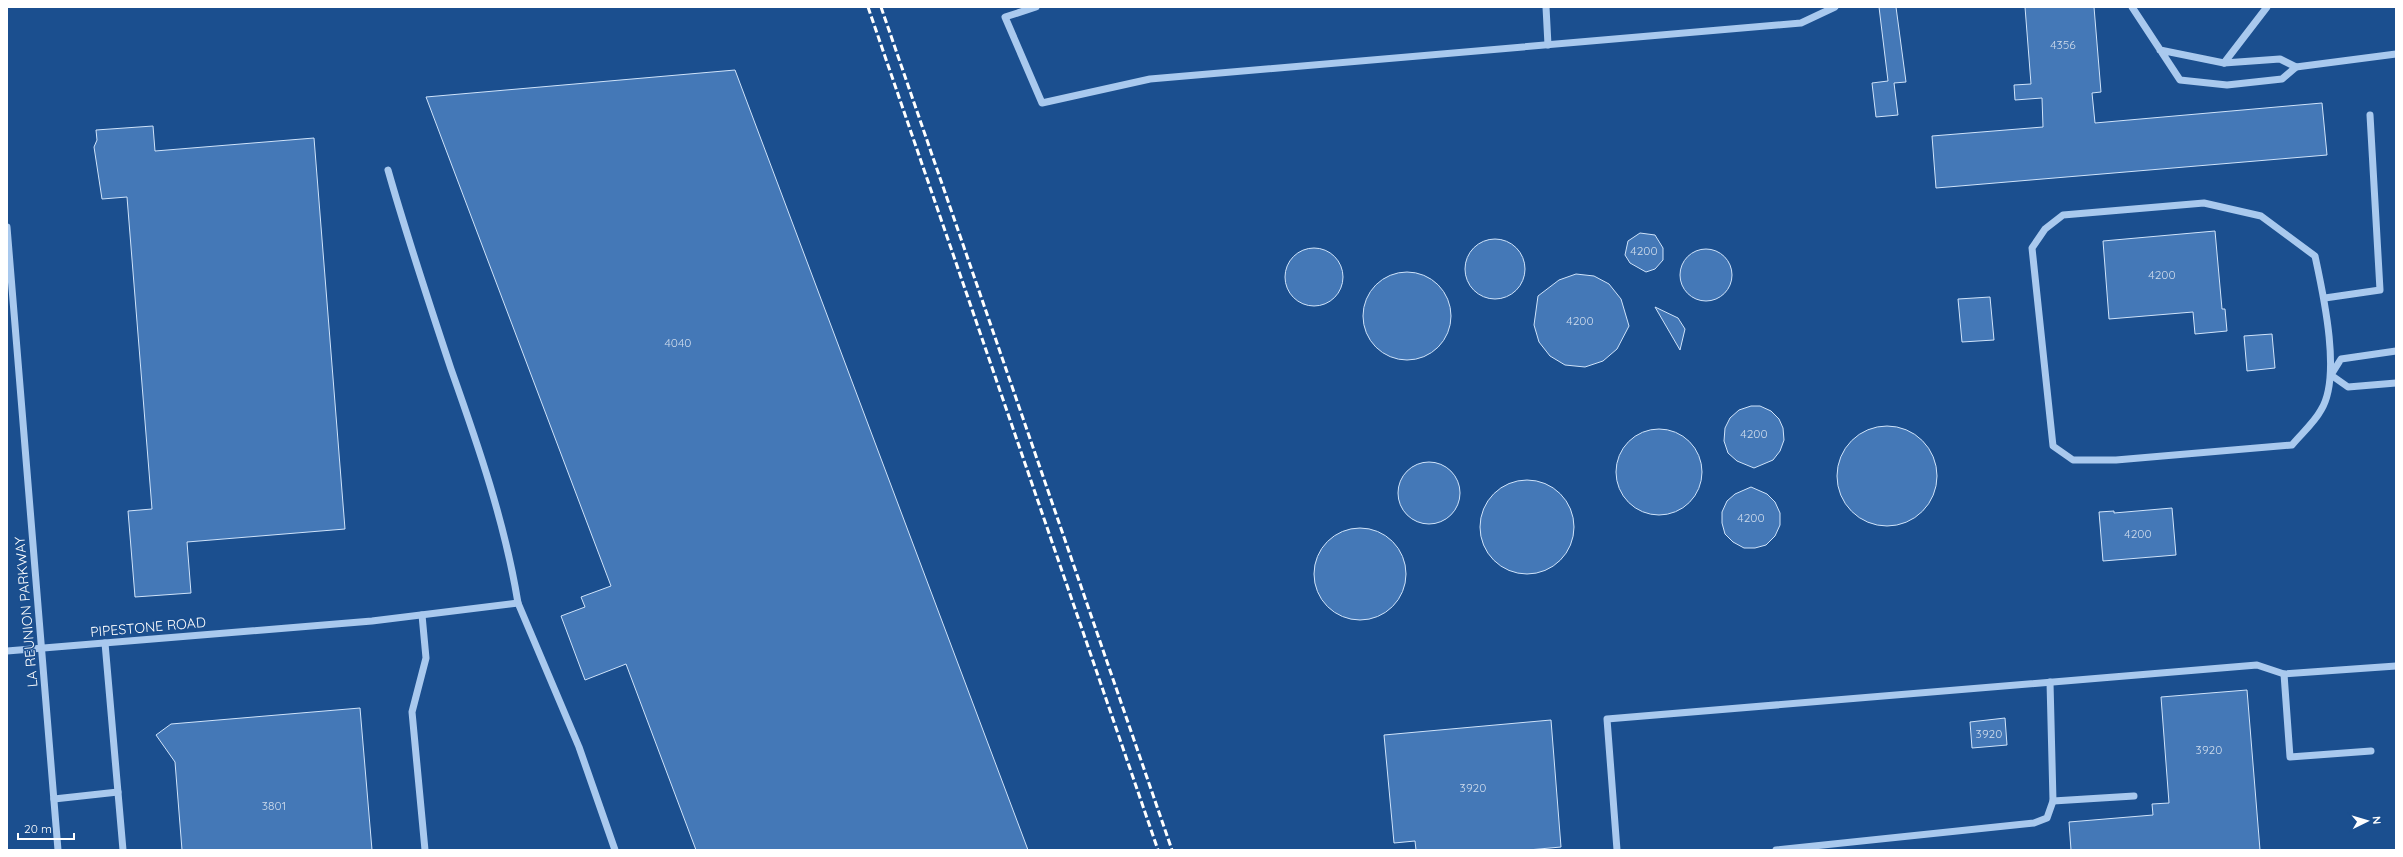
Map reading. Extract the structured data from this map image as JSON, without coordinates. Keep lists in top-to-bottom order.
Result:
{
  "streets": {
    "street": ["LA REUNION PARKWAY", "PIPESTONE ROAD"]
  },
  "crossings": [
    ["LA REUNION PARKWAY", "PIPESTONE ROAD"]
  ],
  "house_numbers": [
    "4356",
    "4200",
    "4200",
    "4200",
    "4040",
    "4200",
    "4200",
    "4200",
    "3920",
    "3920",
    "3920",
    "3801"
  ],
  "scale_bar": "20 m",
  "north": "right"
}
